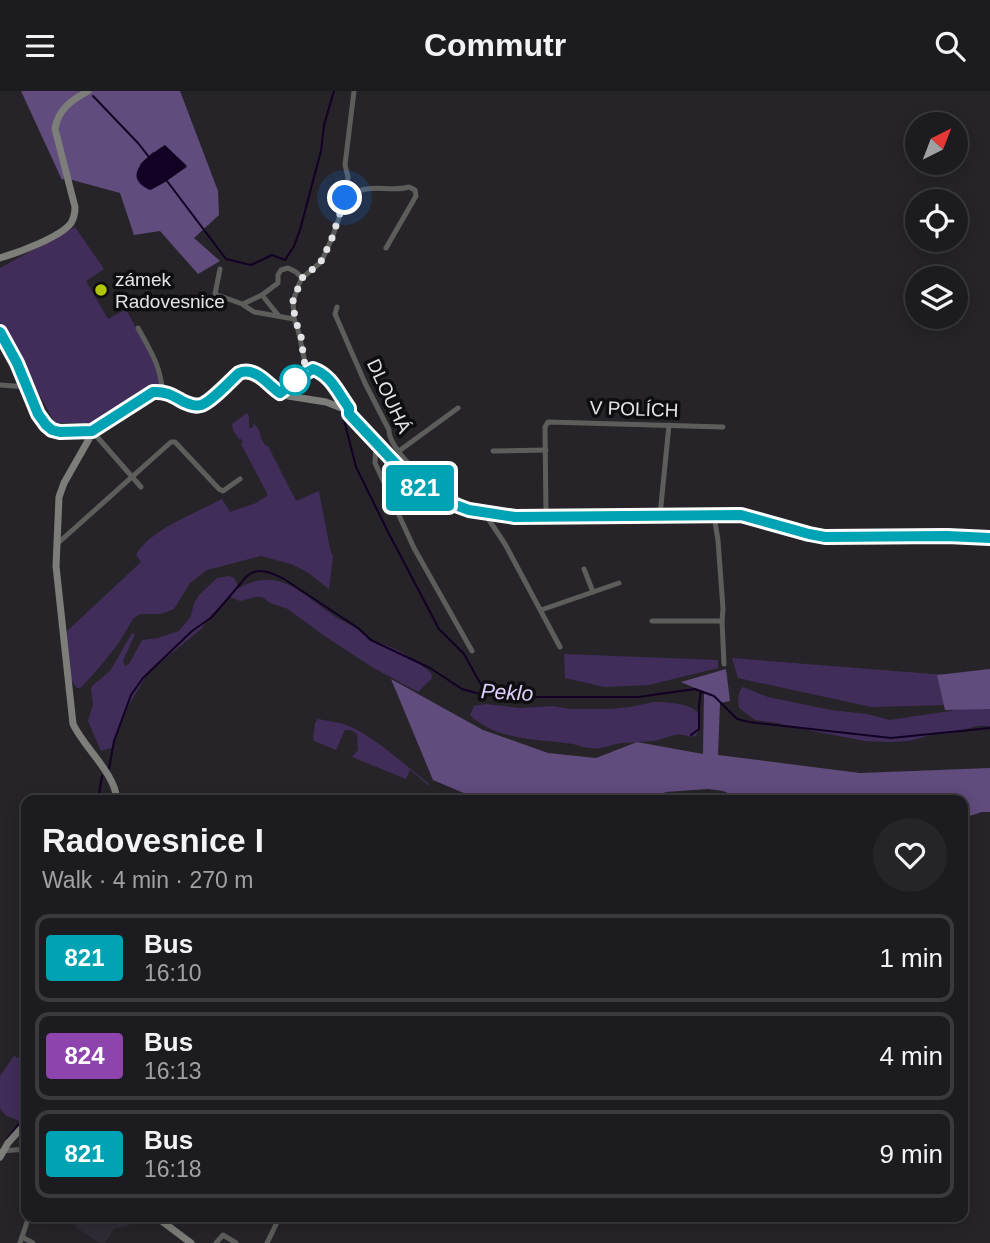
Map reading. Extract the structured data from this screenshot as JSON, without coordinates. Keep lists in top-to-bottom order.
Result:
{
  "streets": {
    "street": ["DLOUHÁ", "V POLÍCH"]
  },
  "water": ["Peklo"],
  "places": ["zámek Radovesnice"],
  "lines": ["bus line 821"],
  "north": "top right",
  "page": {
    "header": "Commutr",
    "on_map": "821",
    "heading": ["Radovesnice I", "Walk · 4 min · 270 m"],
    "list": [
      {
        "mark": "821",
        "name": "Bus",
        "note": "16:10",
        "value": "1 min"
      },
      {
        "mark": "824",
        "name": "Bus",
        "note": "16:13",
        "value": "4 min"
      },
      {
        "mark": "821",
        "name": "Bus",
        "note": "16:18",
        "value": "9 min"
      }
    ]
  }
}
